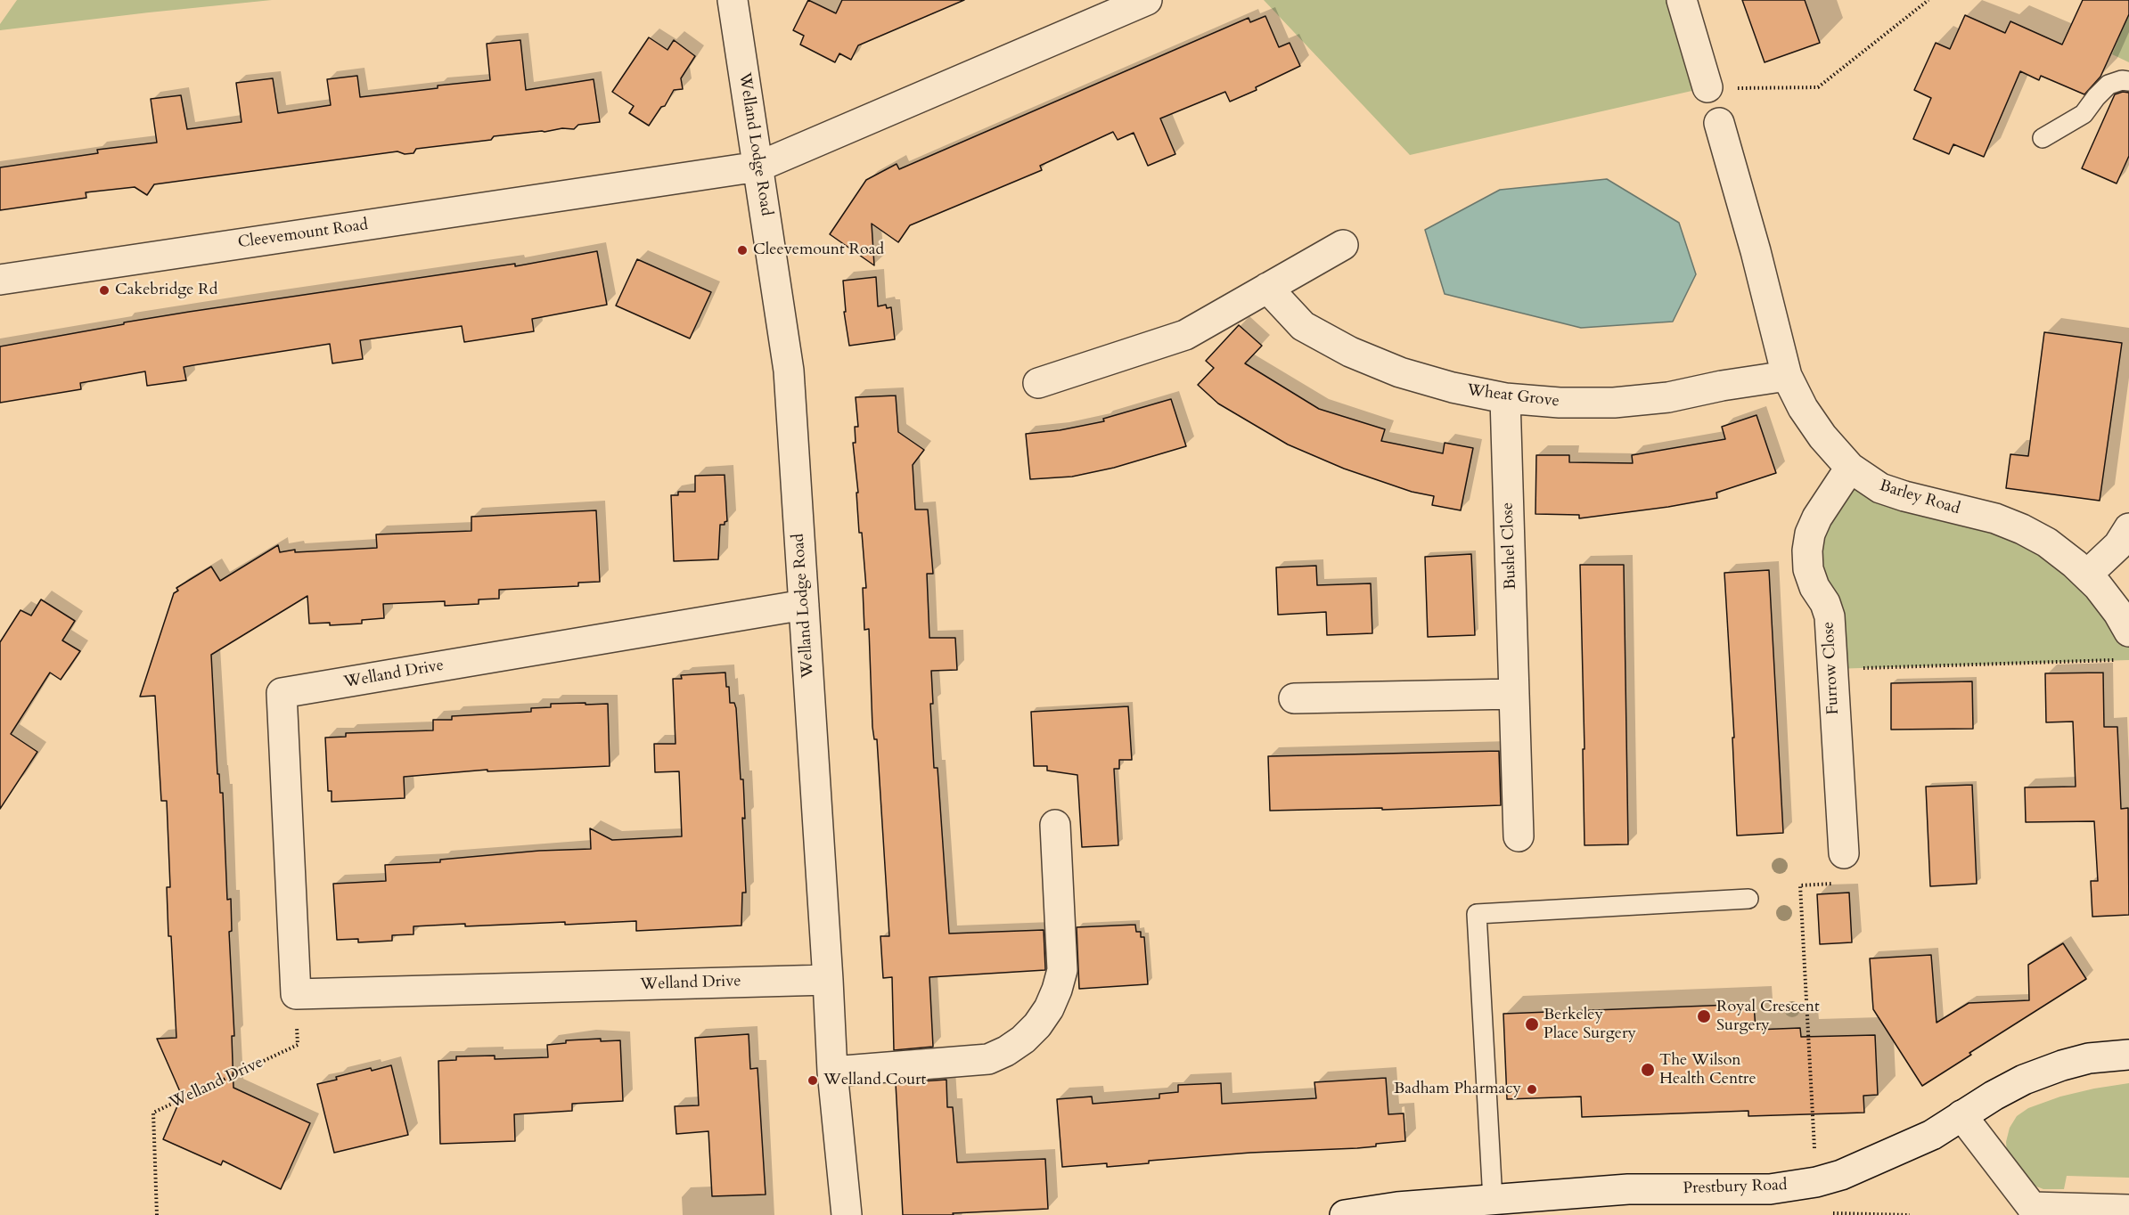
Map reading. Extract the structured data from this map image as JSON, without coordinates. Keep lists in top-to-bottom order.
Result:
{
  "streets": {
    "street": [
      "Welland Lodge Road",
      "Cleevemount Road",
      "Wheat Grove",
      "Barley Road",
      "Bushel Close",
      "Furrow Close",
      "Welland Drive",
      "Prestbury Road"
    ]
  },
  "crossings": [
    ["Welland Lodge Road", "Cleevemount Road"],
    ["Welland Lodge Road", "Welland Drive"],
    ["Wheat Grove", "Barley Road"],
    ["Wheat Grove", "Bushel Close"],
    ["Barley Road", "Furrow Close"]
  ],
  "places": [
    "Cleevemount Road",
    "Cakebridge Rd",
    "Royal Crescent Surgery",
    "Berkeley Place Surgery",
    "The Wilson Health Centre",
    "Welland Court",
    "Badham Pharmacy"
  ]
}
